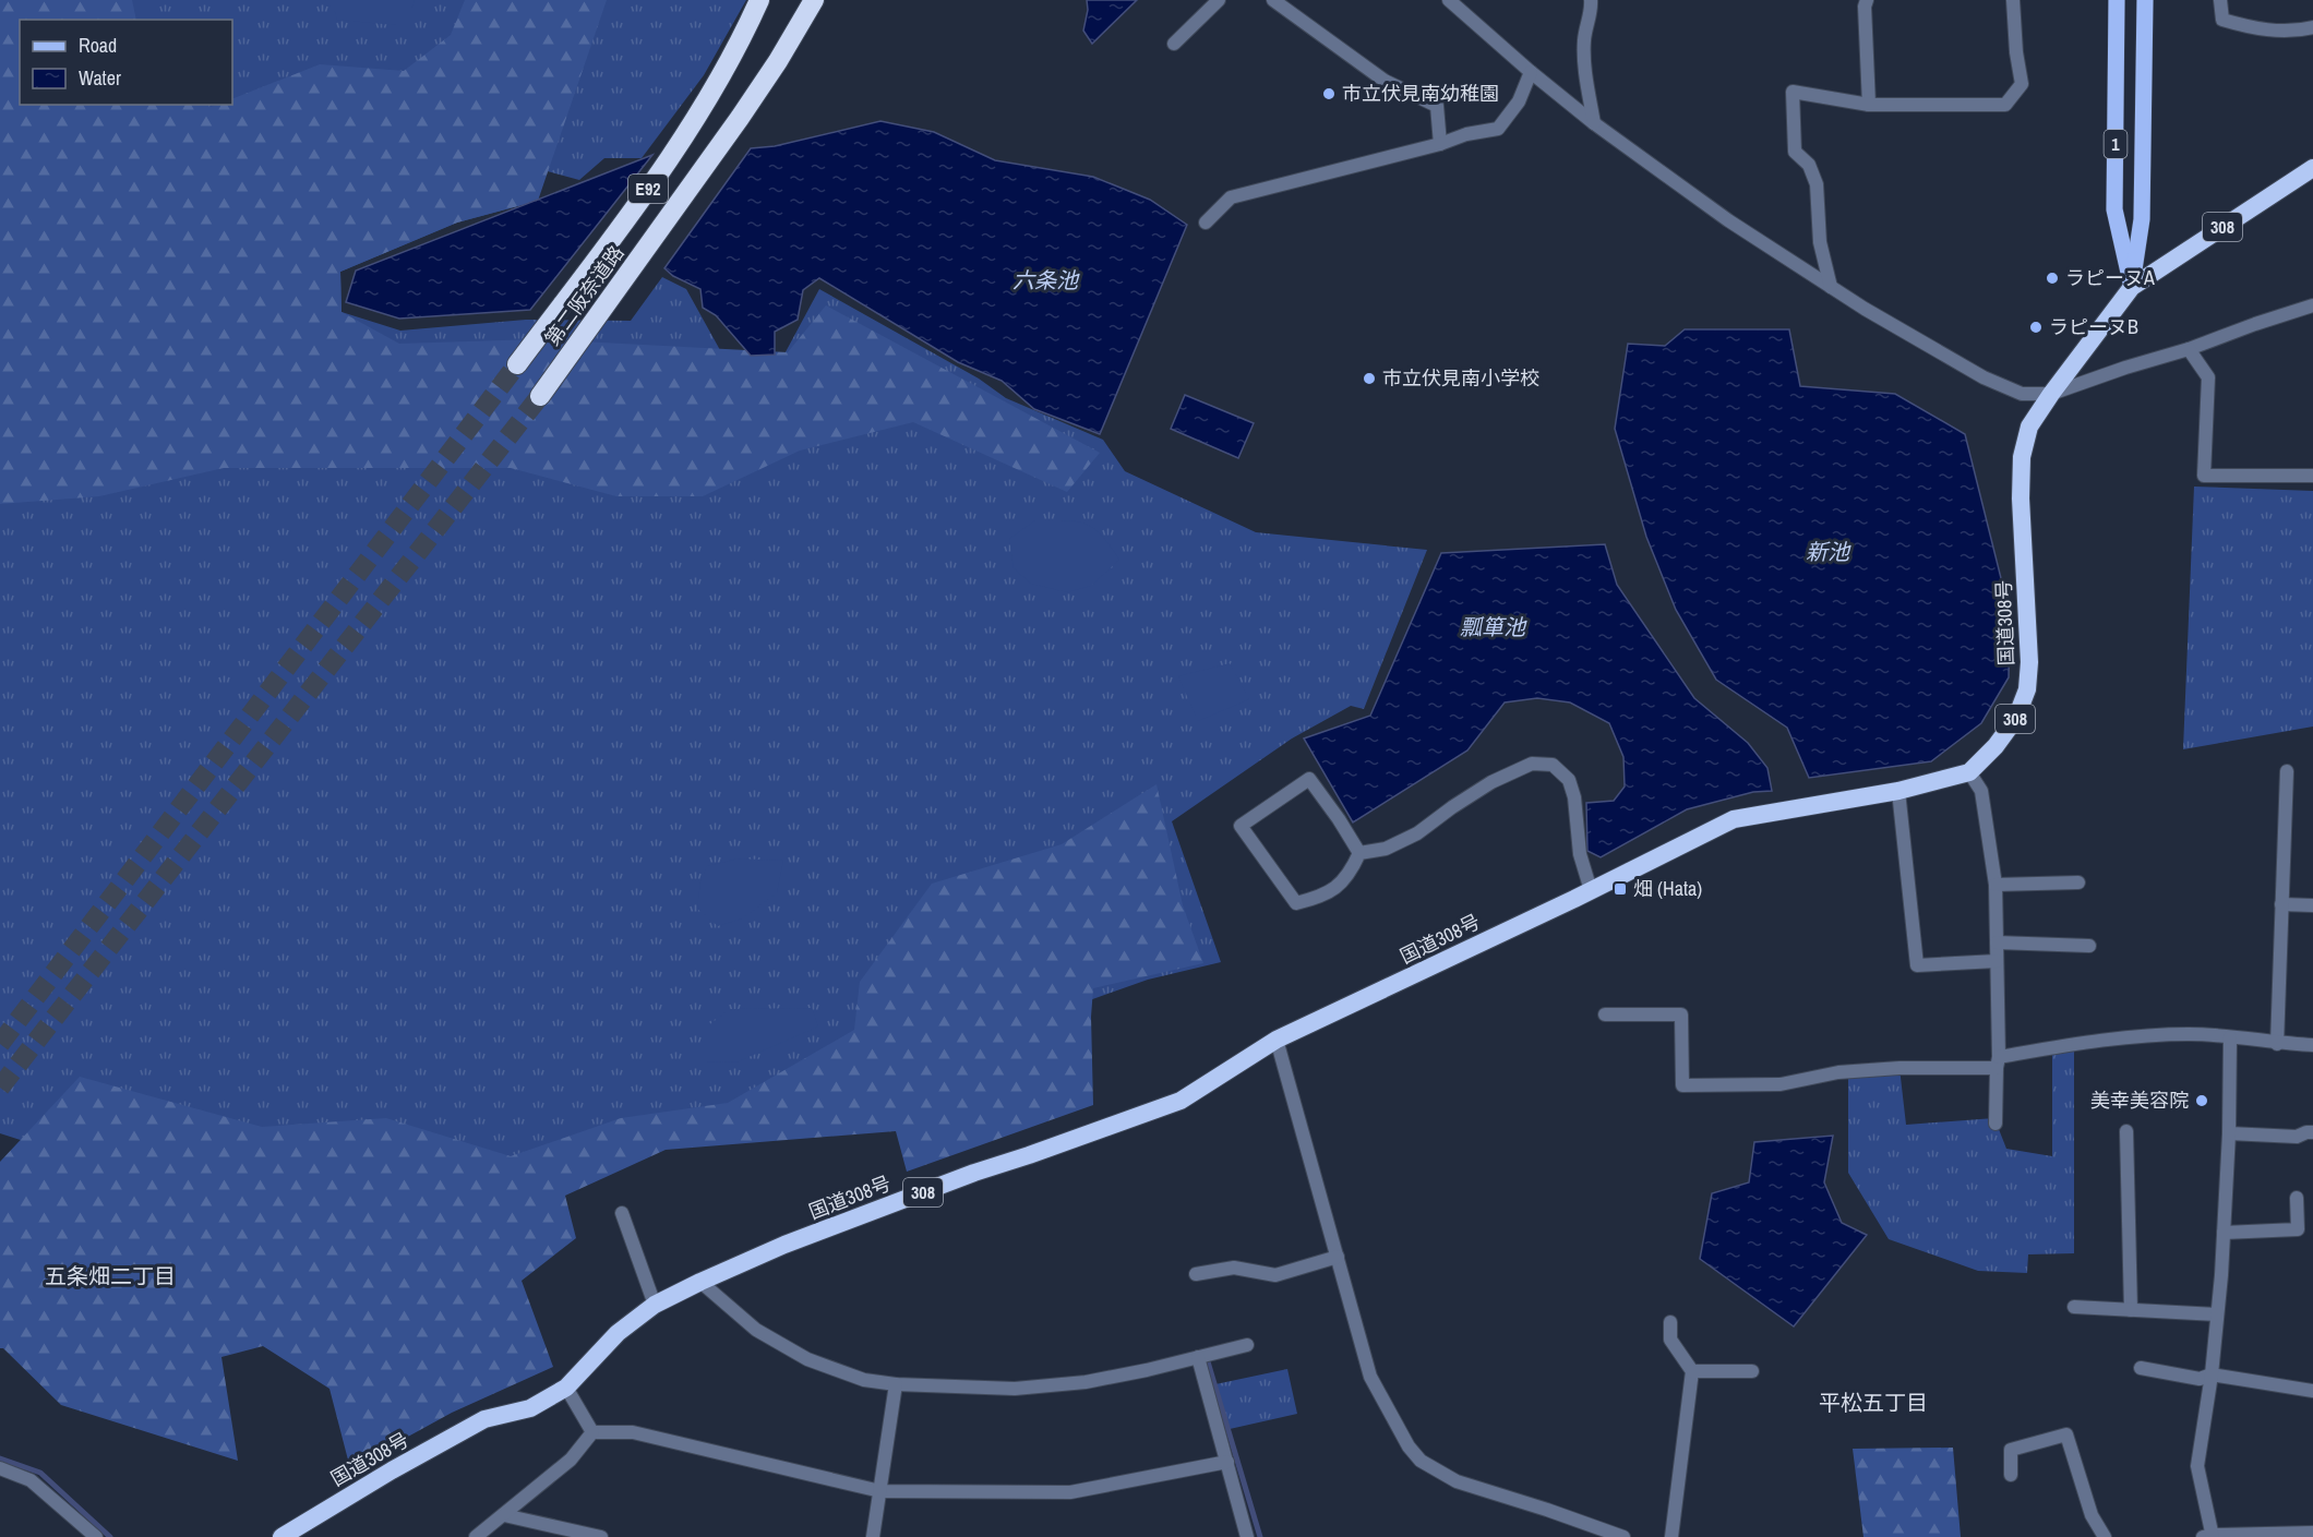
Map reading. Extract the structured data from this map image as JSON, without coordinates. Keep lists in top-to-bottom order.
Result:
{
  "streets": {
    "highway": [
      "E92",
      "308",
      "第二阪奈道路",
      "国道308号"
    ],
    "main road": ["1"]
  },
  "crossings": [
    ["1", "国道308号"]
  ],
  "districts": ["五条畑二丁目", "平松五丁目"],
  "water": ["六条池", "新池", "瓢箪池"],
  "places": {
    "other": [
      "市立伏見南幼稚園",
      "ラピーヌA",
      "ラピーヌB",
      "市立伏見南小学校",
      "美幸美容院"
    ],
    "transit": ["畑 (Hata)"]
  },
  "legend": ["Road", "Water"]
}
